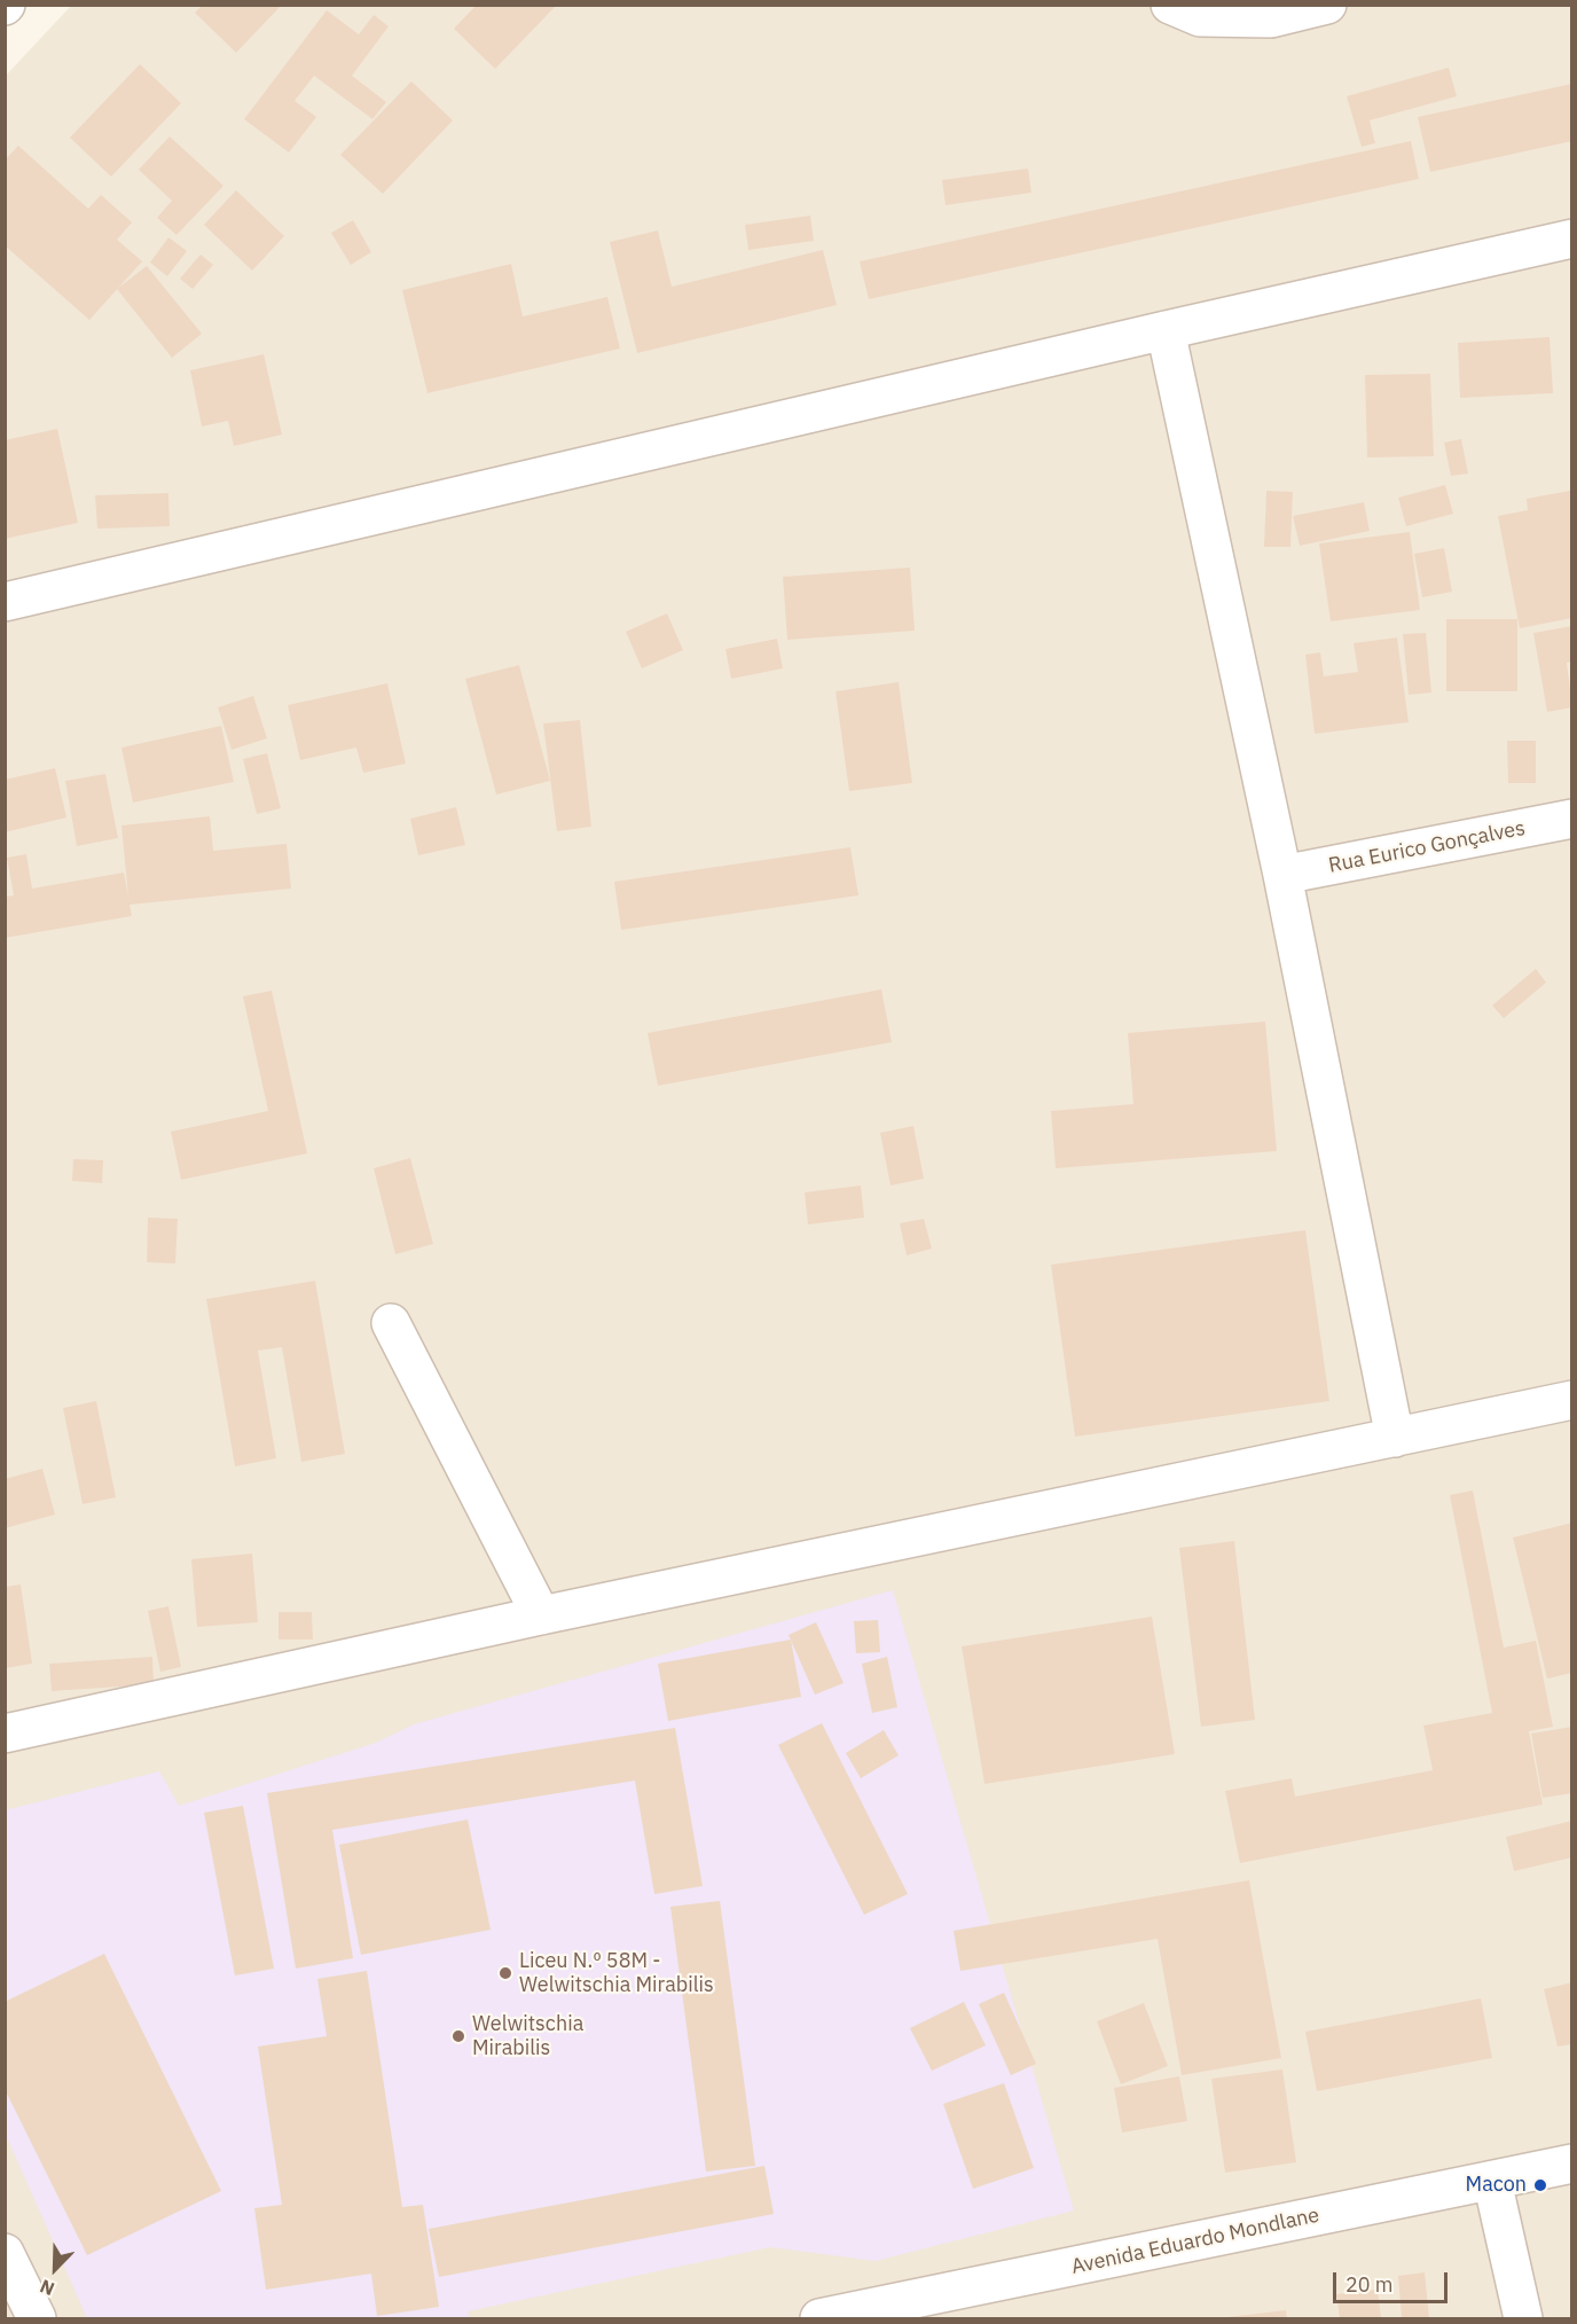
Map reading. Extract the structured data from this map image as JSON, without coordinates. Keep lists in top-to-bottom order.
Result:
{
  "streets": {
    "street": ["Rua Eurico Gonçalves", "Avenida Eduardo Mondlane"]
  },
  "places": ["Liceu N.º 58M - Welwitschia Mirabilis", "Welwitschia Mirabilis", "Macon"],
  "scale_bar": "20 m",
  "north": "bottom left"
}
